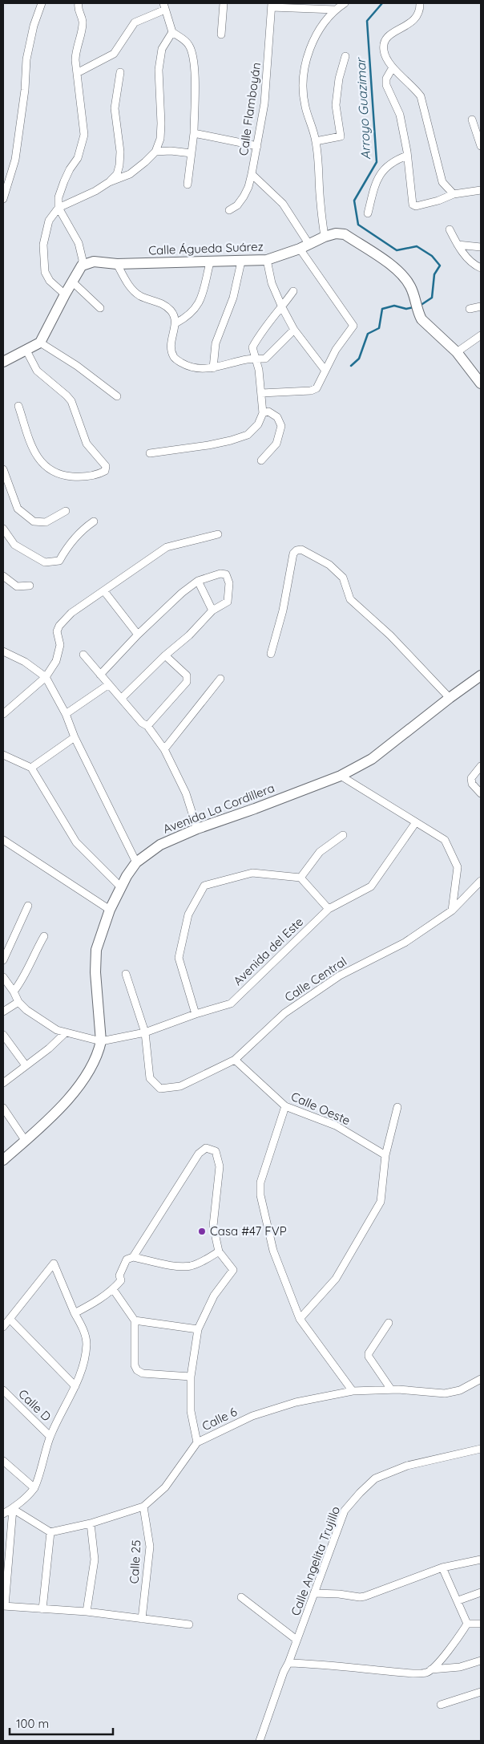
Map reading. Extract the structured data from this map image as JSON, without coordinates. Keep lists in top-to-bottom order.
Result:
{
  "streets": {
    "main road": ["Calle Águeda Suárez", "Avenida La Cordillera"],
    "street": [
      "Calle Flamboyán",
      "Avenida del Este",
      "Calle Central",
      "Calle Oeste",
      "Calle D",
      "Calle 6",
      "Calle Angelita Trujillo",
      "Calle 25"
    ]
  },
  "crossings": [
    ["Avenida La Cordillera", "Avenida del Este"],
    ["Avenida del Este", "Calle Central"],
    ["Calle Central", "Calle Oeste"],
    ["Calle 6", "Calle 25"]
  ],
  "water": ["Arroyo Guazimar"],
  "places": ["Casa #47 FVP"],
  "scale_bar": "100 m"
}
